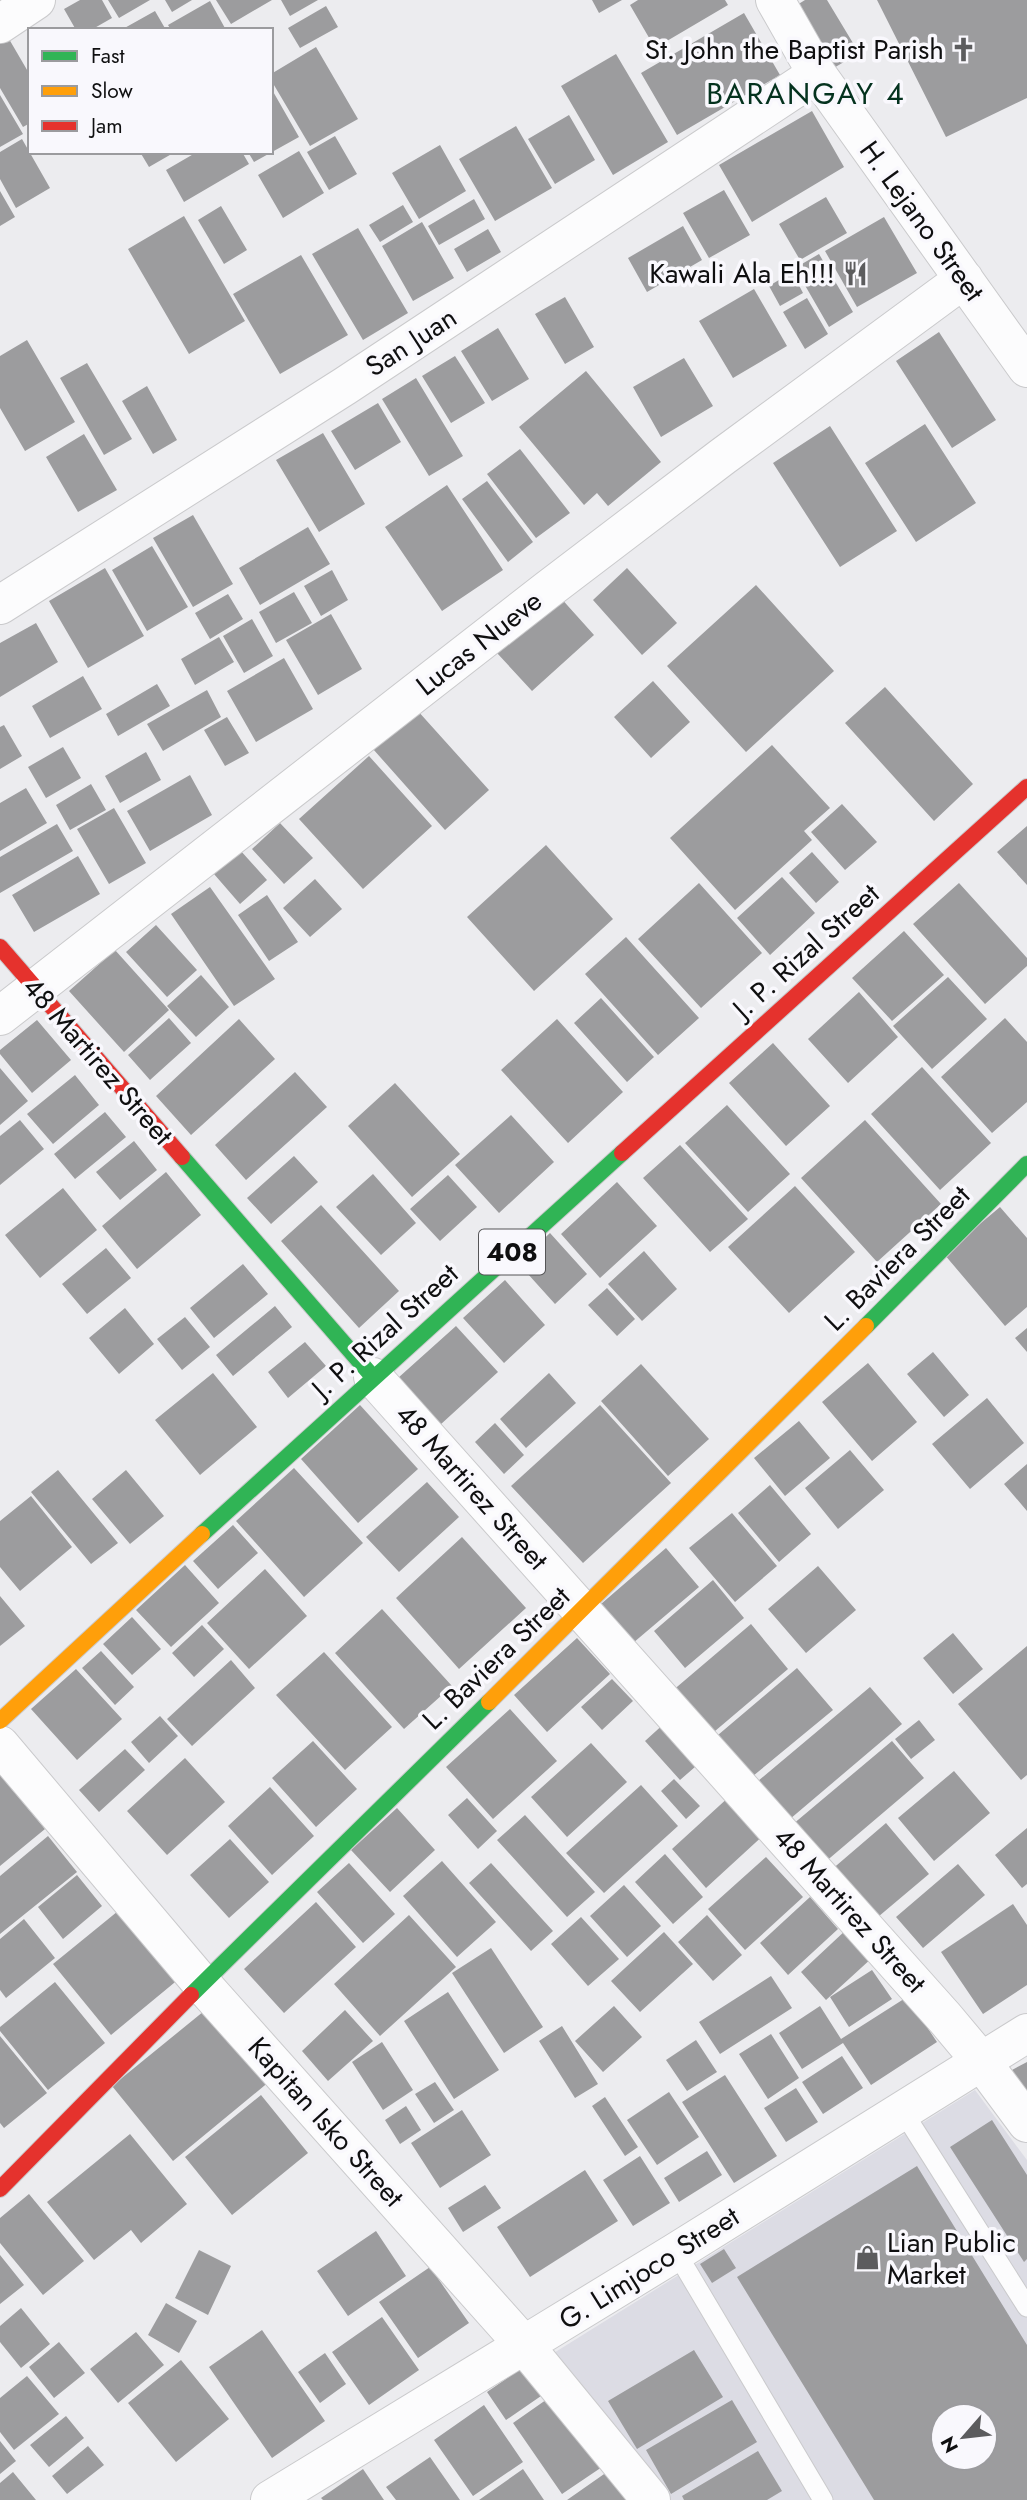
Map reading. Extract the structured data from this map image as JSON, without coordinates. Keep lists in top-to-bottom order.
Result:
{
  "streets": {
    "street": [
      "H. Lejano Street",
      "San Juan",
      "Lucas Nueve",
      "J. P. Rizal Street",
      "48 Martirez Street",
      "408",
      "L. Baviera Street",
      "Kapitan Isko Street",
      "G. Limjoco Street"
    ]
  },
  "crossings": [
    ["H. Lejano Street", "San Juan"],
    ["H. Lejano Street", "Lucas Nueve"],
    ["Lucas Nueve", "48 Martirez Street"],
    ["J. P. Rizal Street", "48 Martirez Street"],
    ["48 Martirez Street", "L. Baviera Street"],
    ["48 Martirez Street", "G. Limjoco Street"],
    ["L. Baviera Street", "Kapitan Isko Street"],
    ["Kapitan Isko Street", "G. Limjoco Street"]
  ],
  "districts": ["BARANGAY 4"],
  "places": {
    "church": ["St. John the Baptist Parish"],
    "restaurant": ["Kawali Ala Eh!!!"],
    "shop": ["Lian Public Market"]
  },
  "legend": ["Fast", "Slow", "Jam"],
  "north": "bottom left"
}
